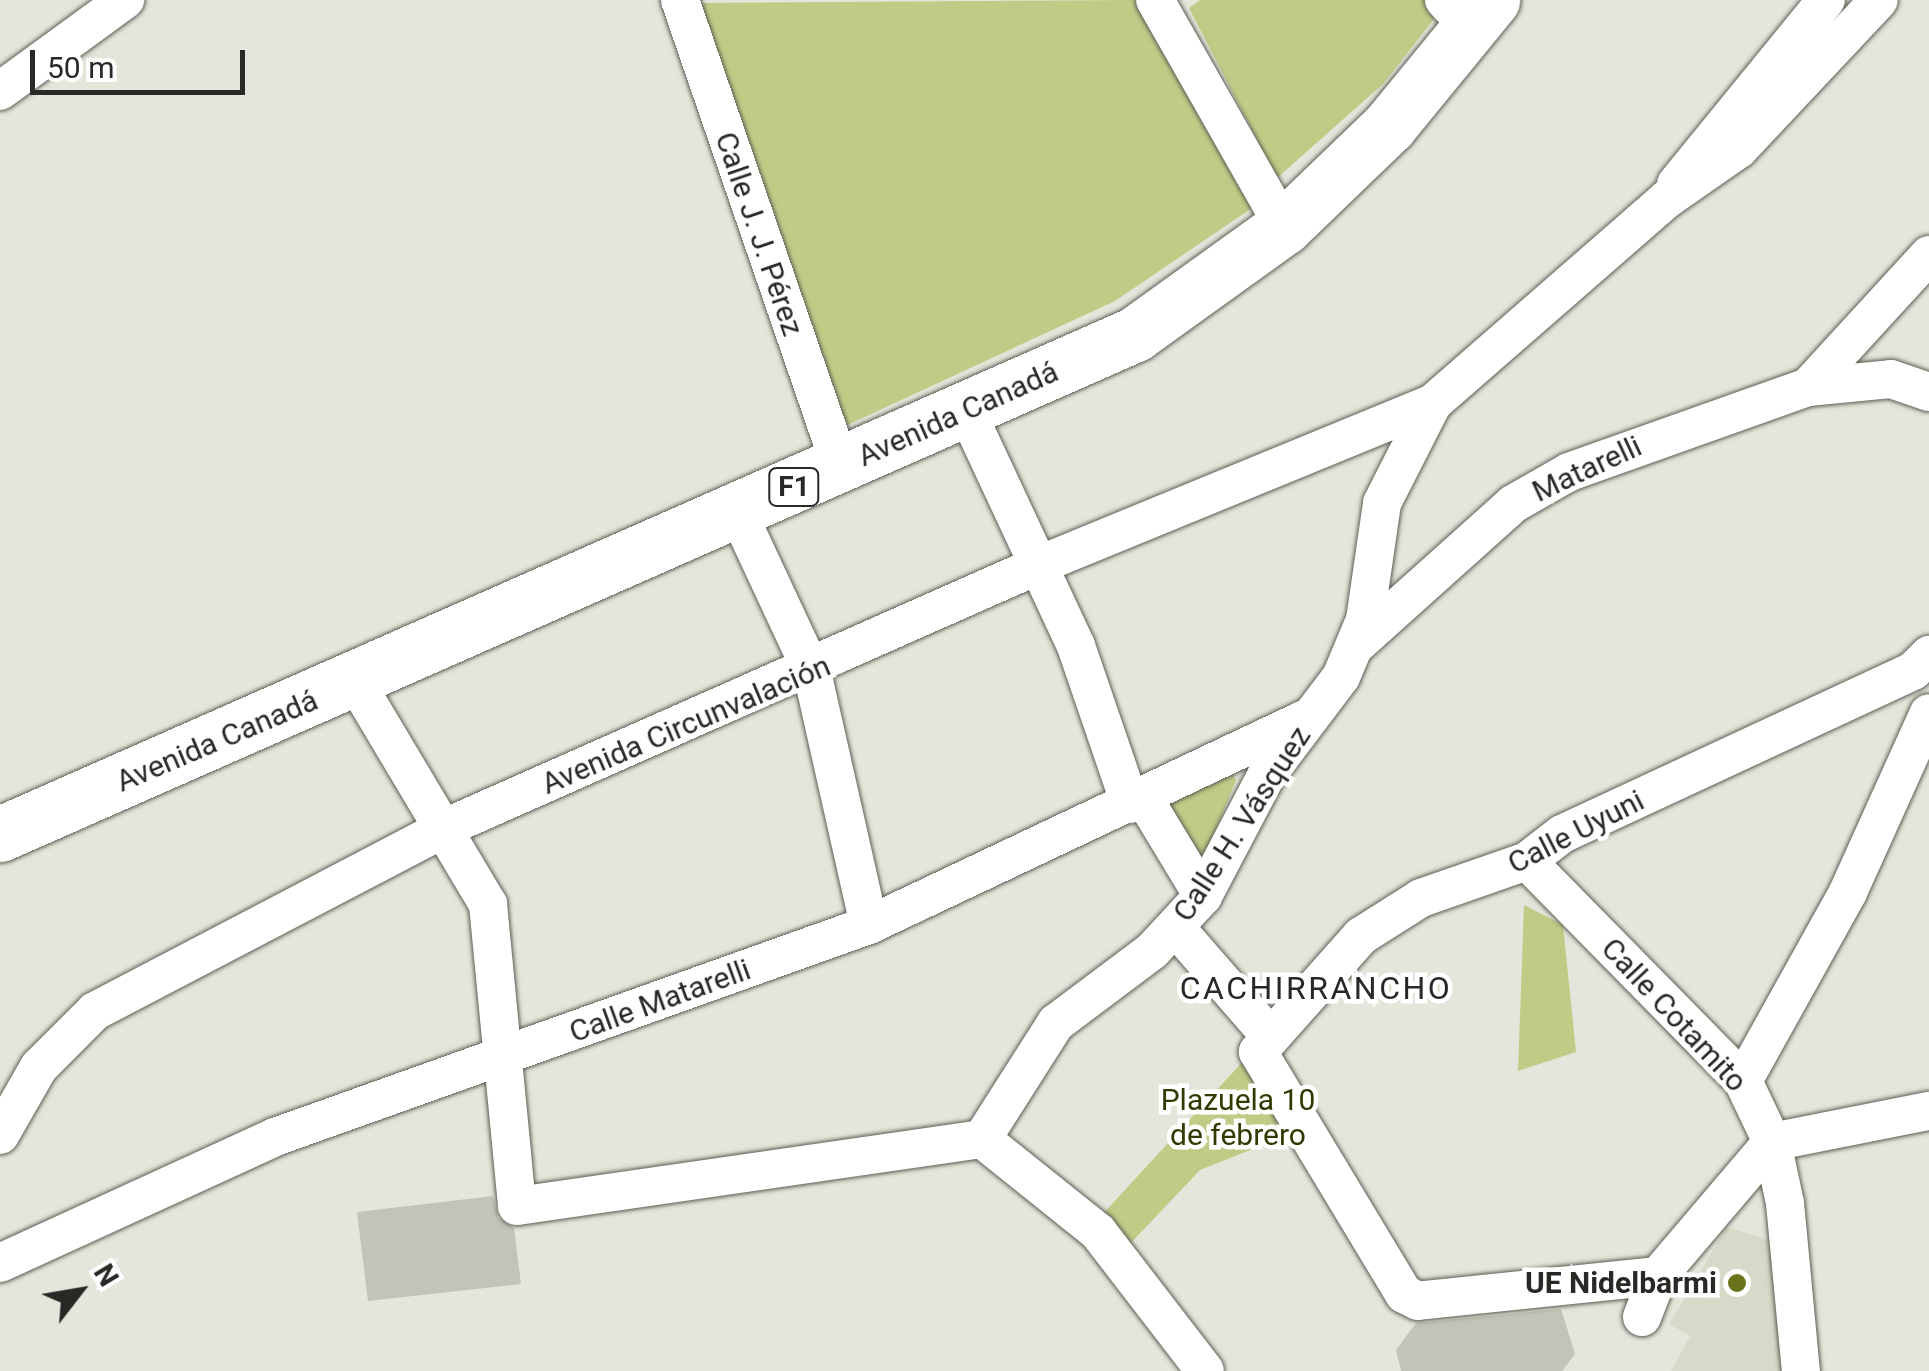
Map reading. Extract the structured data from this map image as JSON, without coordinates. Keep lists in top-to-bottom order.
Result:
{
  "streets": {
    "highway": ["Avenida Canadá", "F1"],
    "street": [
      "Calle J. J. Pérez",
      "Matarelli",
      "Avenida Circunvalación",
      "Calle H. Vásquez",
      "Calle Uyuni",
      "Calle Matarelli",
      "Calle Cotamito"
    ]
  },
  "crossings": [
    ["Calle J. J. Pérez", "Avenida Canadá"],
    ["Matarelli", "Calle H. Vásquez"],
    ["Avenida Circunvalación", "Calle H. Vásquez"],
    ["Calle H. Vásquez", "Calle Matarelli"],
    ["Calle Uyuni", "Calle Cotamito"]
  ],
  "districts": ["CACHIRRANCHO"],
  "parks": ["Plazuela 10 de febrero"],
  "places": ["UE Nidelbarmi"],
  "scale_bar": "50 m",
  "north": "top right"
}
